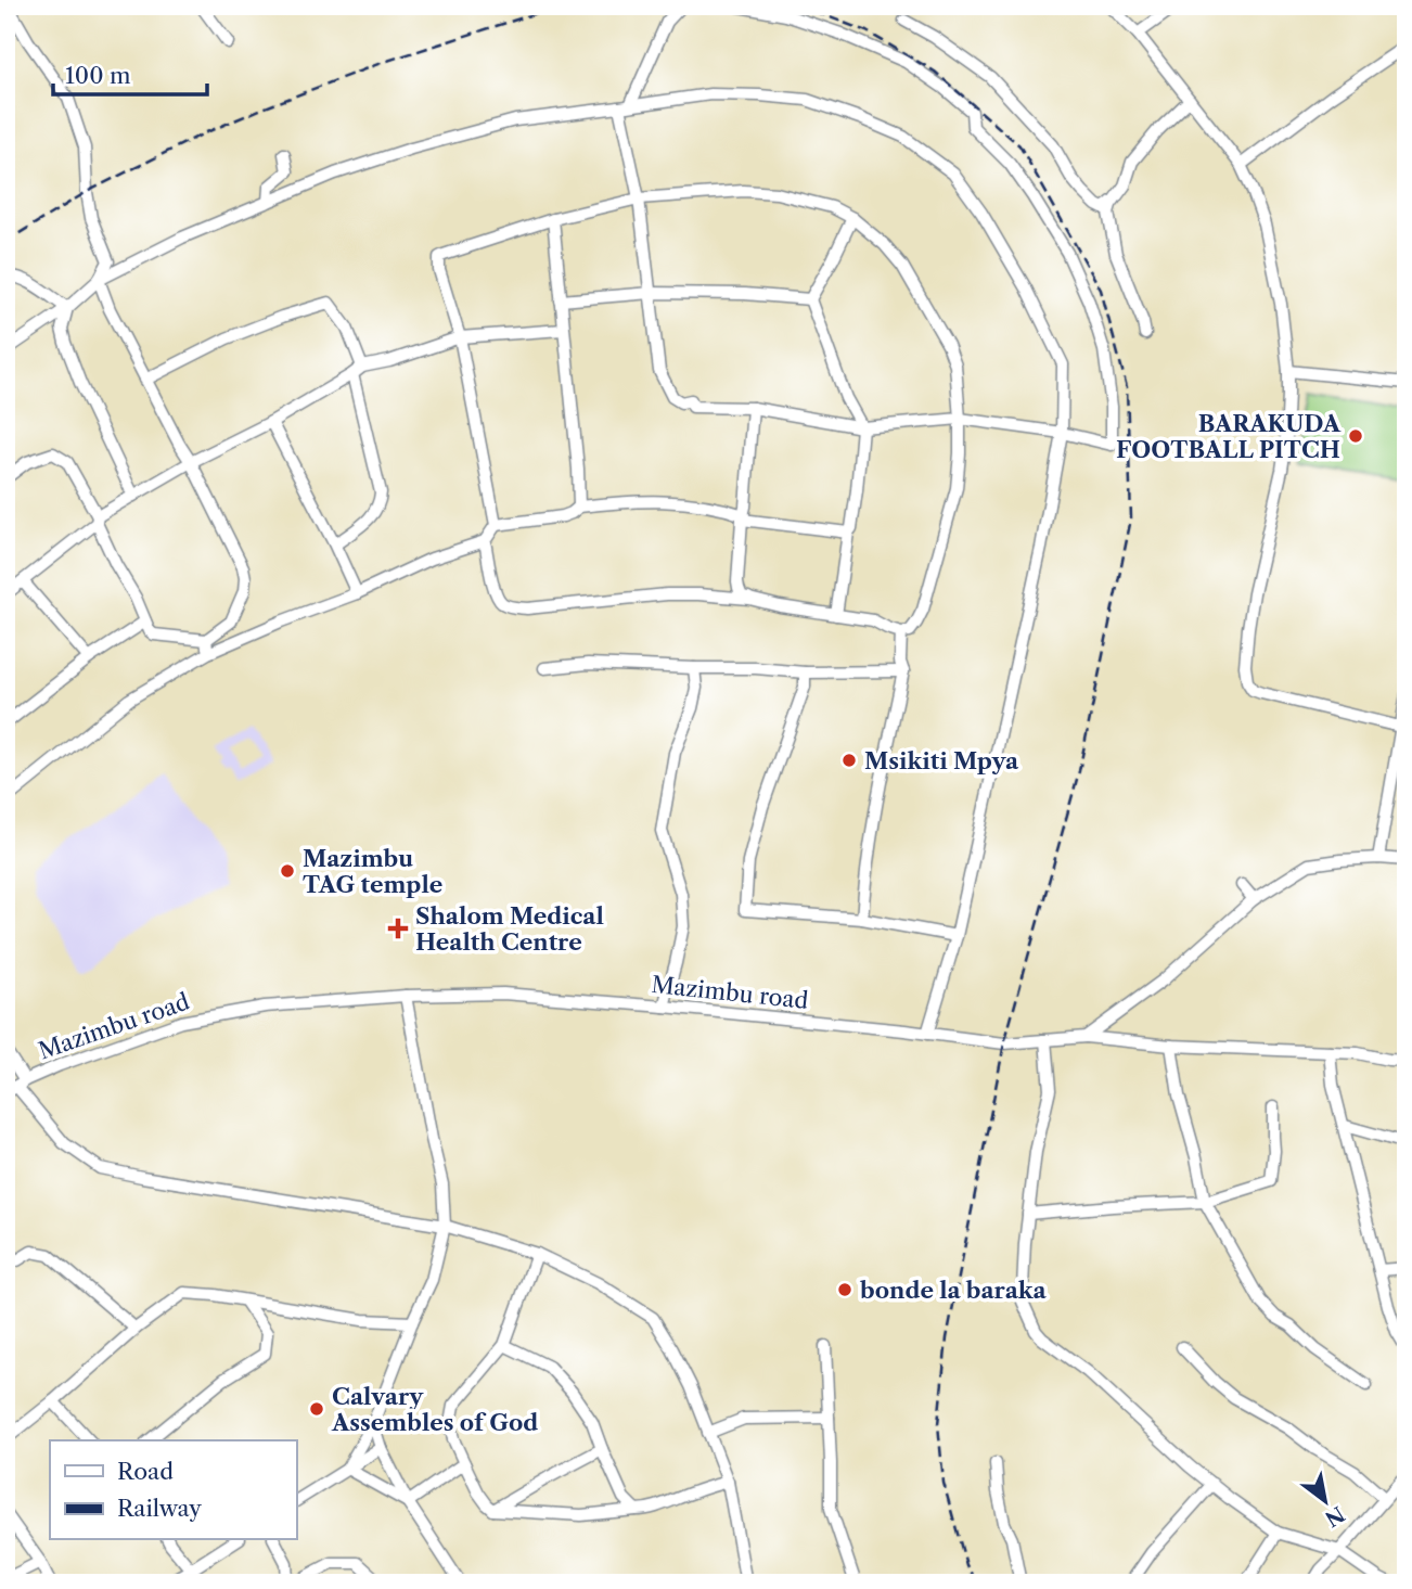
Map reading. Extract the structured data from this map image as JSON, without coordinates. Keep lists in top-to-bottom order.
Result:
{
  "streets": {
    "street": ["Mazimbu road"]
  },
  "places": {
    "other": [
      "BARAKUDA FOOTBALL PITCH",
      "Msikiti Mpya",
      "Mazimbu TAG temple",
      "bonde la baraka",
      "Calvary Assembles of God"
    ],
    "health": ["Shalom Medical Health Centre"]
  },
  "legend": ["Road", "Railway"],
  "scale_bar": "100 m",
  "north": "bottom right"
}
